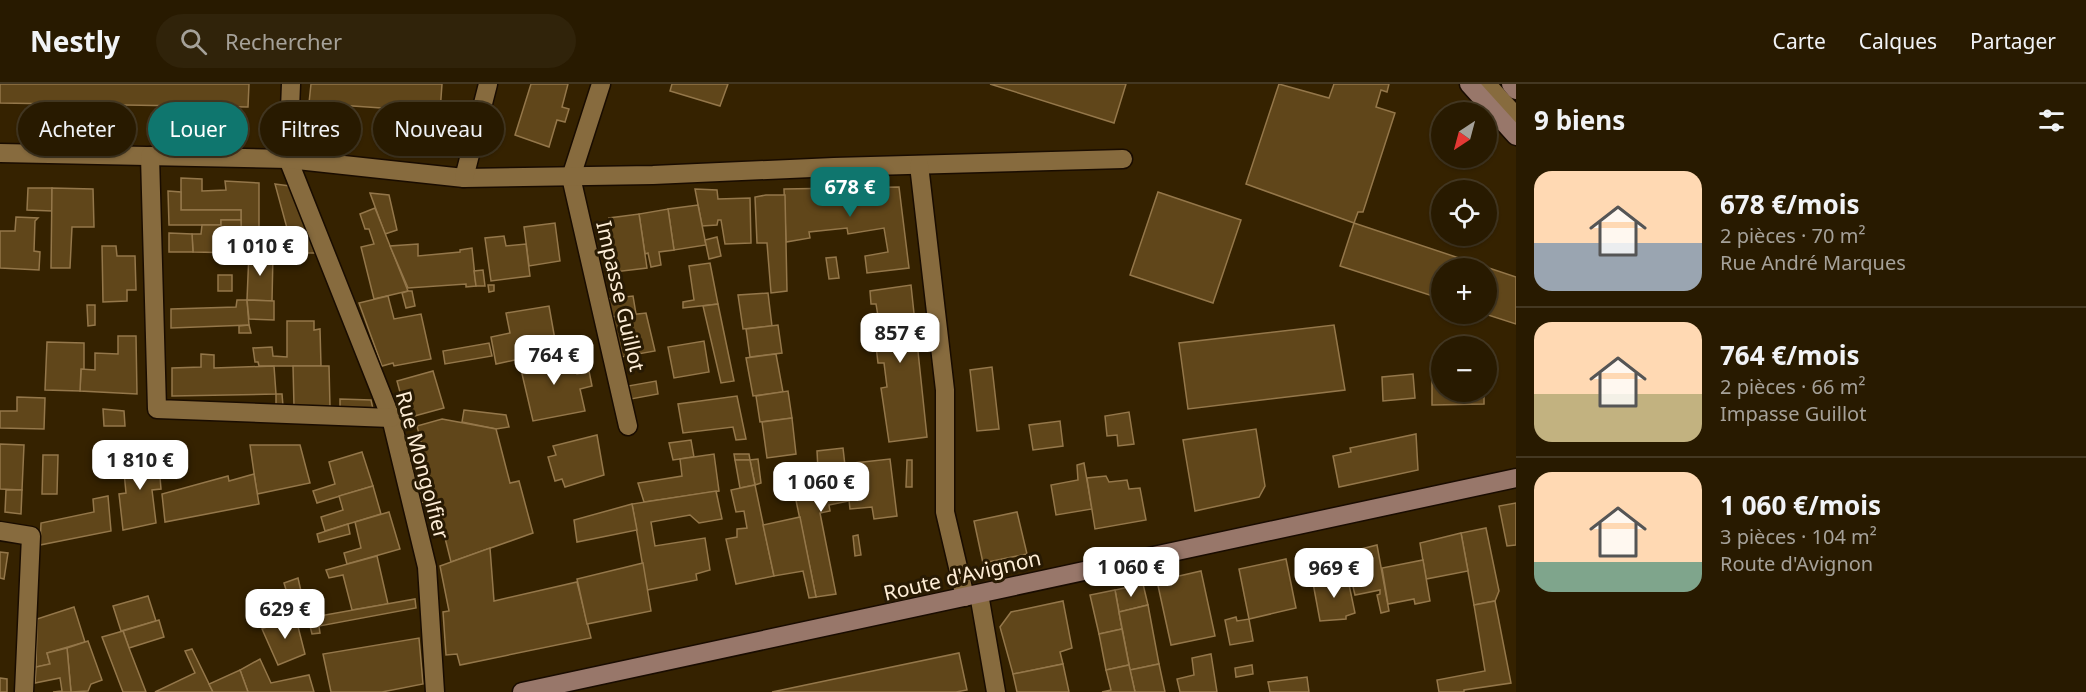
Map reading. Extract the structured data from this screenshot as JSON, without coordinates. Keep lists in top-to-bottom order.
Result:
{
  "streets": {
    "main road": ["Route d'Avignon"],
    "street": ["Impasse Guillot", "Rue Mongolfier"]
  },
  "north": "bottom left",
  "page": {
    "header": "Nestly",
    "search": "Rechercher",
    "nav": ["Carte", "Calques", "Partager"],
    "heading": "9 biens",
    "map_buttons": ["+", "−"],
    "chip": [
      "Acheter",
      "Louer",
      "Filtres",
      "Nouveau"
    ],
    "list": [
      {
        "name": "678 €/mois",
        "note": "2 pièces · 70 m² · Rue André Marques"
      },
      {
        "name": "764 €/mois",
        "note": "2 pièces · 66 m² · Impasse Guillot"
      },
      {
        "name": "1 060 €/mois",
        "note": "3 pièces · 104 m² · Route d'Avignon"
      }
    ],
    "price": [
      "678 €",
      "1 010 €",
      "857 €",
      "764 €",
      "1 810 €",
      "1 060 €",
      "1 060 €",
      "969 €",
      "629 €"
    ]
  }
}
